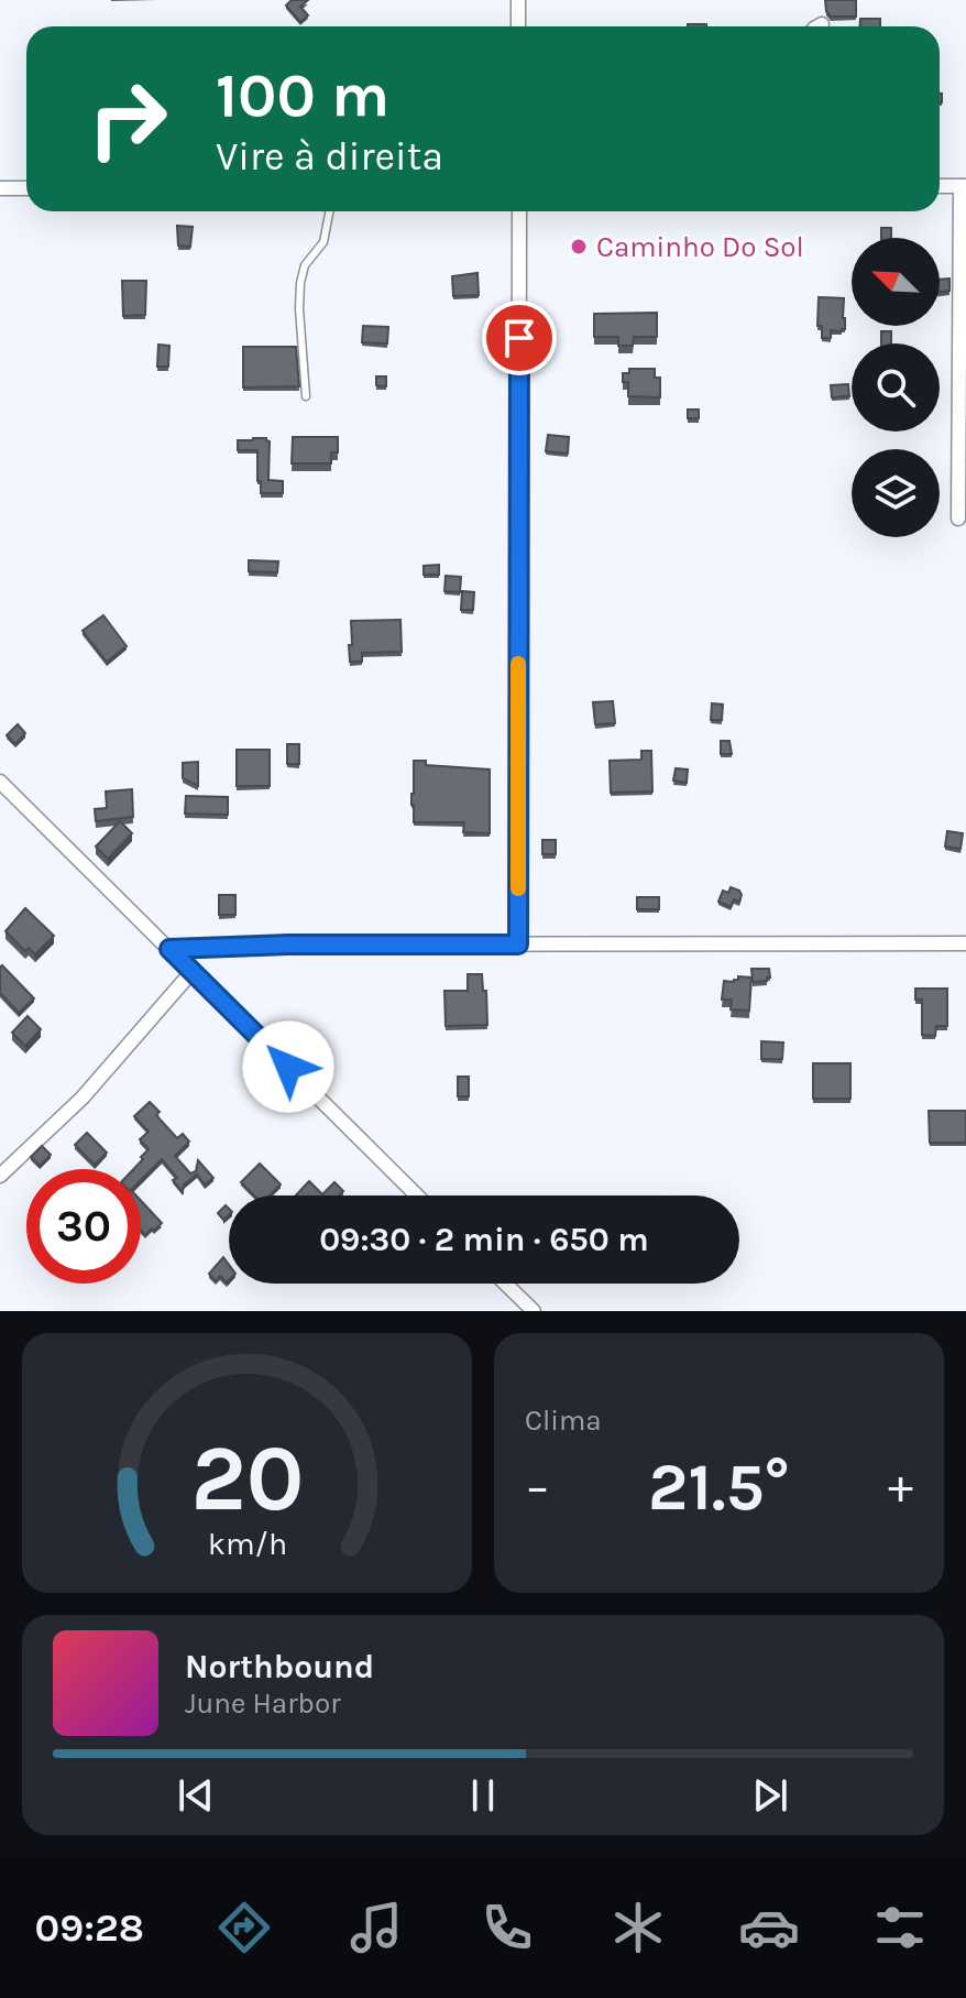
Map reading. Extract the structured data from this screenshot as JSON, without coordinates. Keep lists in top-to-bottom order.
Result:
{
  "places": ["Caminho Do Sol"],
  "north": "top left",
  "page": {
    "turn": ["100 m", "Vire à direita"],
    "limit": "30",
    "trip": "09:30 · 2 min · 650 m",
    "tile": "Clima",
    "heat": ["−", "21.5°", "+"],
    "song": ["Northbound", "June Harbor"],
    "tabs": "09:28",
    "gauge": ["20", "km/h"]
  }
}
